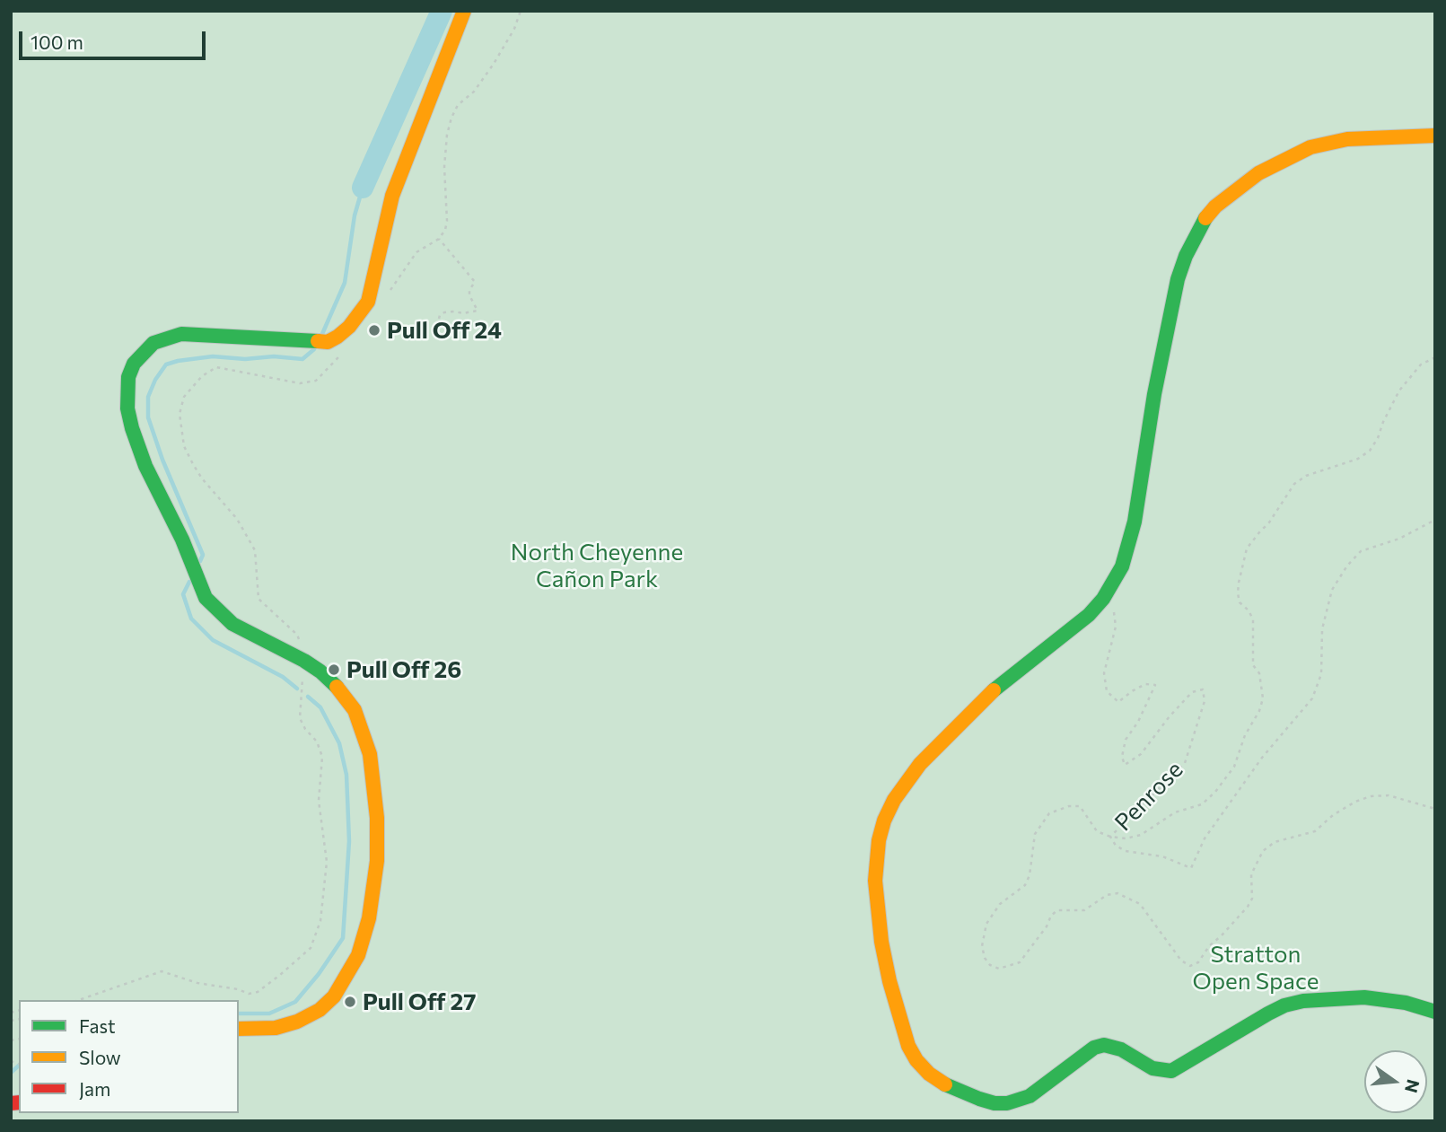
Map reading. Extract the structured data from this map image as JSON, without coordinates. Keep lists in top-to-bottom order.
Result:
{
  "streets": {
    "path": ["Penrose"]
  },
  "parks": ["North Cheyenne Cañon Park", "Stratton Open Space"],
  "places": ["Pull Off 24", "Pull Off 26", "Pull Off 27"],
  "legend": ["Fast", "Slow", "Jam"],
  "scale_bar": "100 m",
  "north": "right"
}
